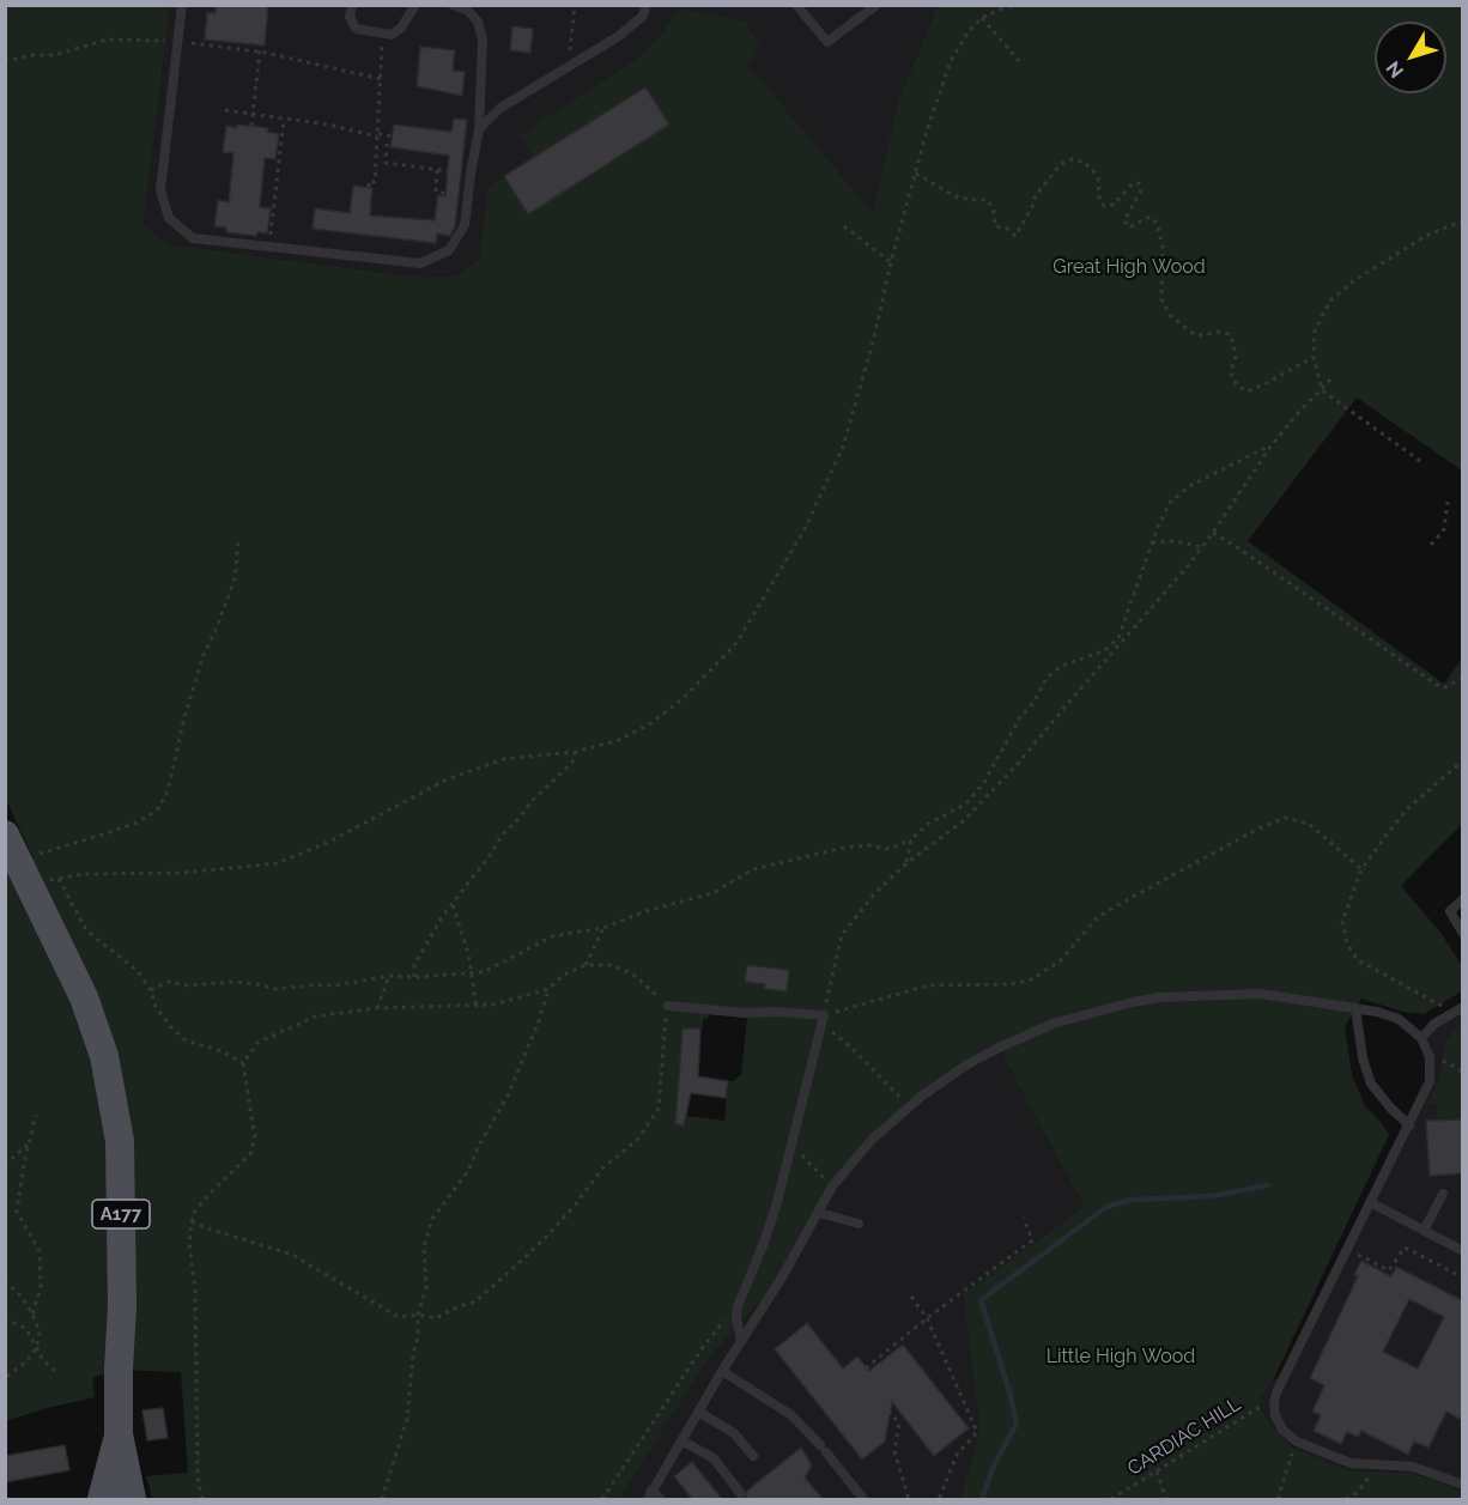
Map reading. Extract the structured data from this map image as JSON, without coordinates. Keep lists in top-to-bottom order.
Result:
{
  "streets": {
    "main road": ["A177"],
    "path": ["CARDIAC HILL"]
  },
  "parks": ["Great High Wood", "Little High Wood"],
  "north": "bottom left"
}
